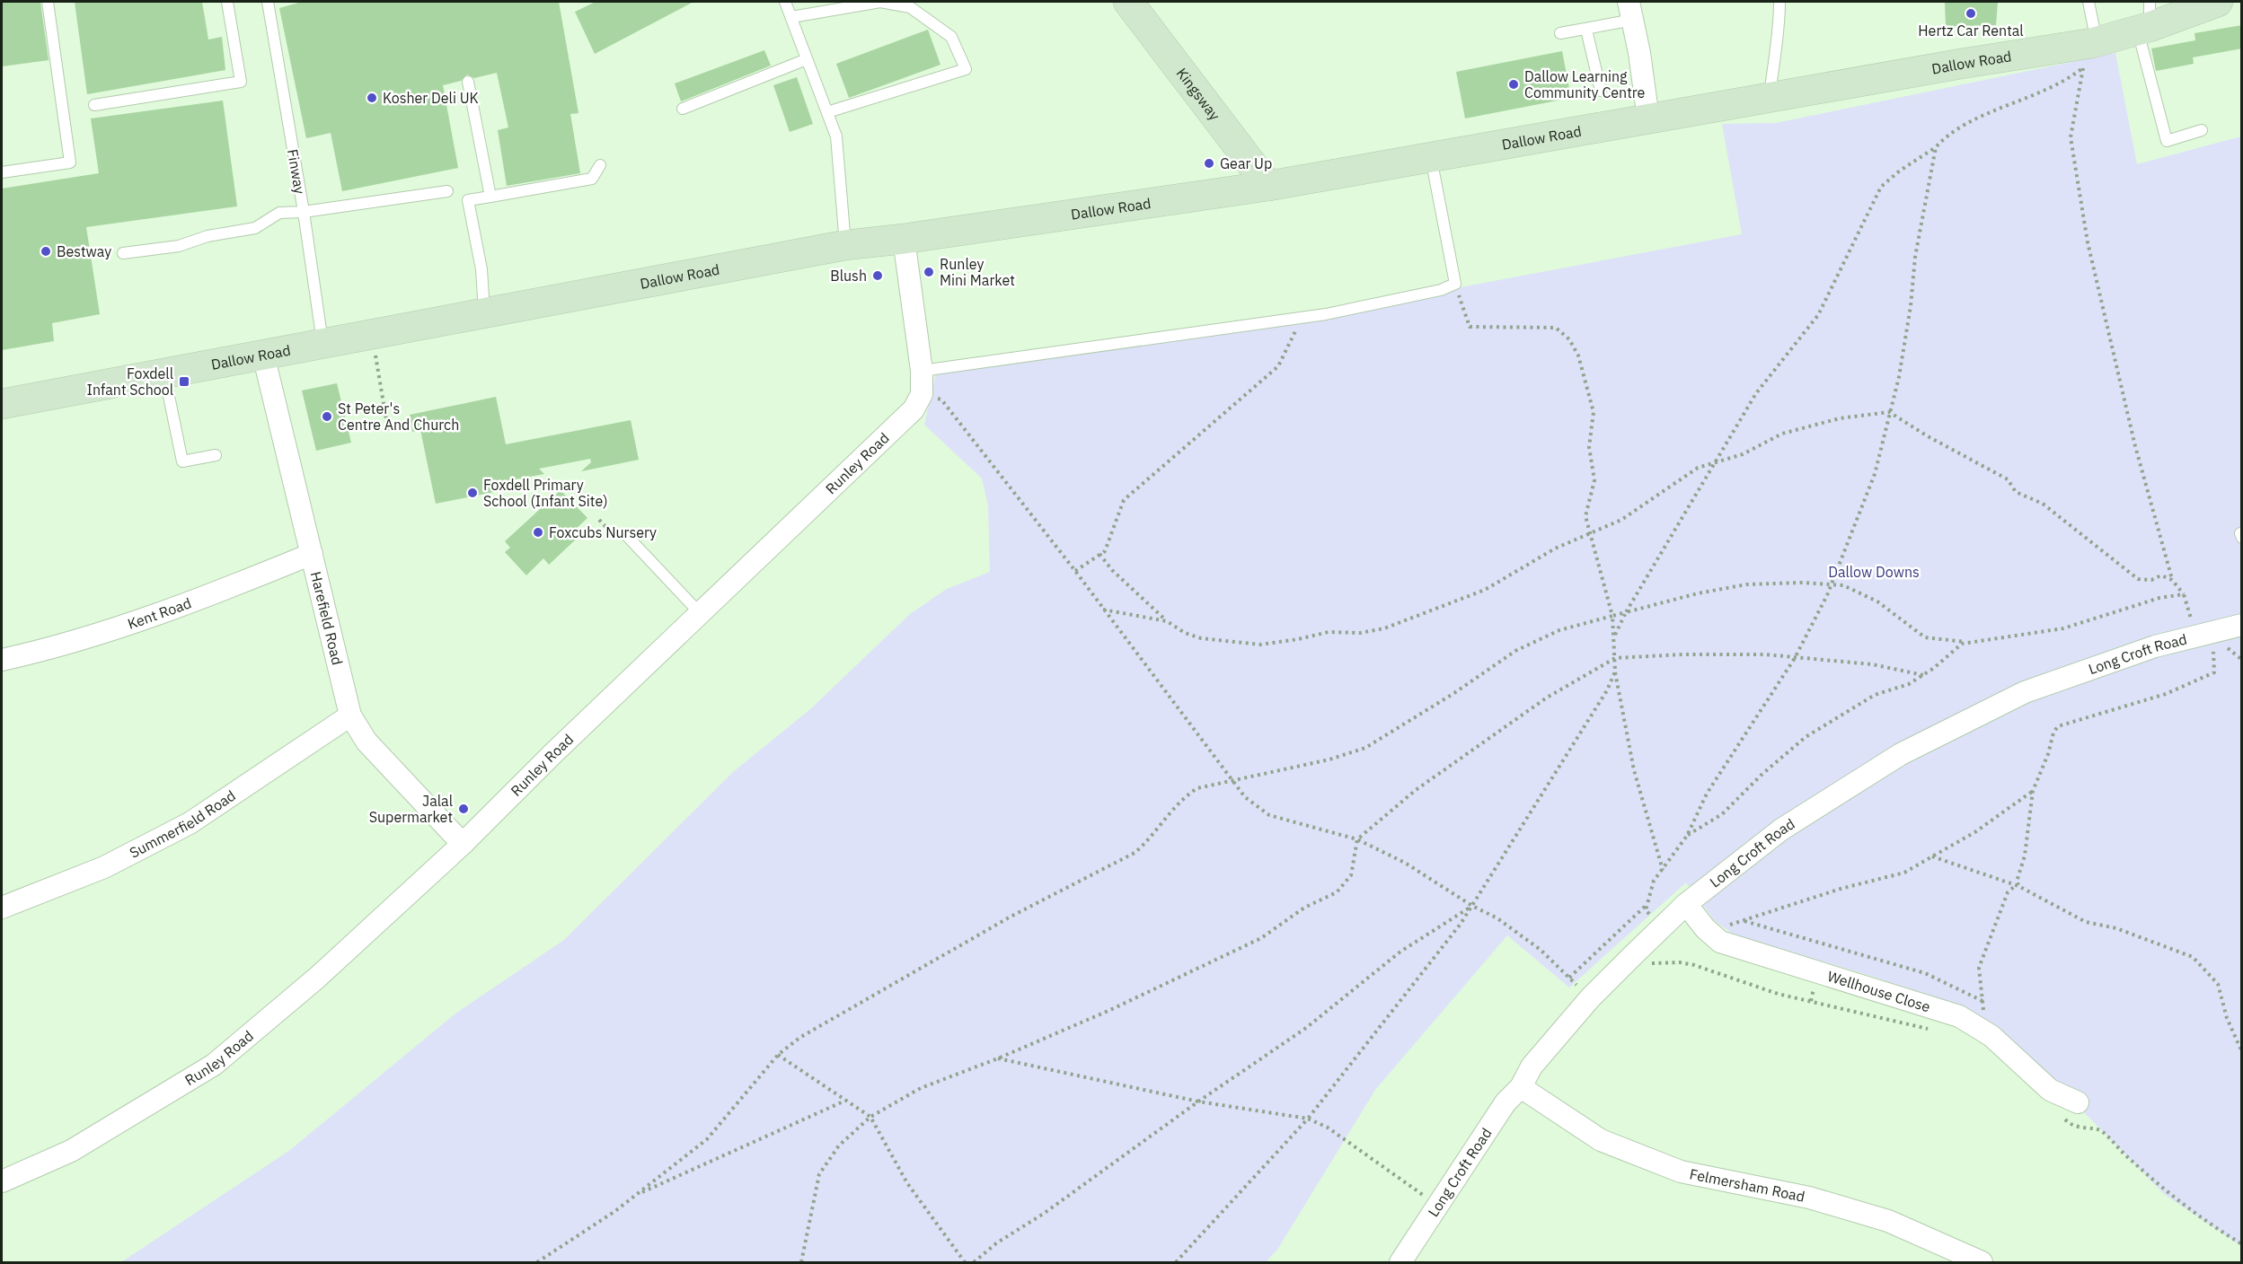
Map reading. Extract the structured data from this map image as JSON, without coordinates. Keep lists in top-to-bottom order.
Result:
{
  "streets": {
    "street": [
      "Dallow Road",
      "Kingsway",
      "Runley Road",
      "Kent Road",
      "Harefield Road",
      "Long Croft Road",
      "Summerfield Road",
      "Wellhouse Close",
      "Felmersham Road"
    ],
    "lane": ["Finway"]
  },
  "crossings": [
    ["Dallow Road", "Kingsway"],
    ["Dallow Road", "Finway"],
    ["Dallow Road", "Harefield Road"],
    ["Runley Road", "Harefield Road"],
    ["Kent Road", "Harefield Road"],
    ["Harefield Road", "Summerfield Road"],
    ["Long Croft Road", "Wellhouse Close"],
    ["Long Croft Road", "Felmersham Road"]
  ],
  "parks": ["Dallow Downs"],
  "places": {
    "other": [
      "Hertz Car Rental",
      "Dallow Learning Community Centre",
      "Kosher Deli UK",
      "Gear Up",
      "Bestway",
      "Runley Mini Market",
      "Blush",
      "St Peter's Centre And Church",
      "Foxdell Primary School (Infant Site)",
      "Foxcubs Nursery",
      "Jalal Supermarket"
    ],
    "transit": ["Foxdell Infant School"]
  }
}
